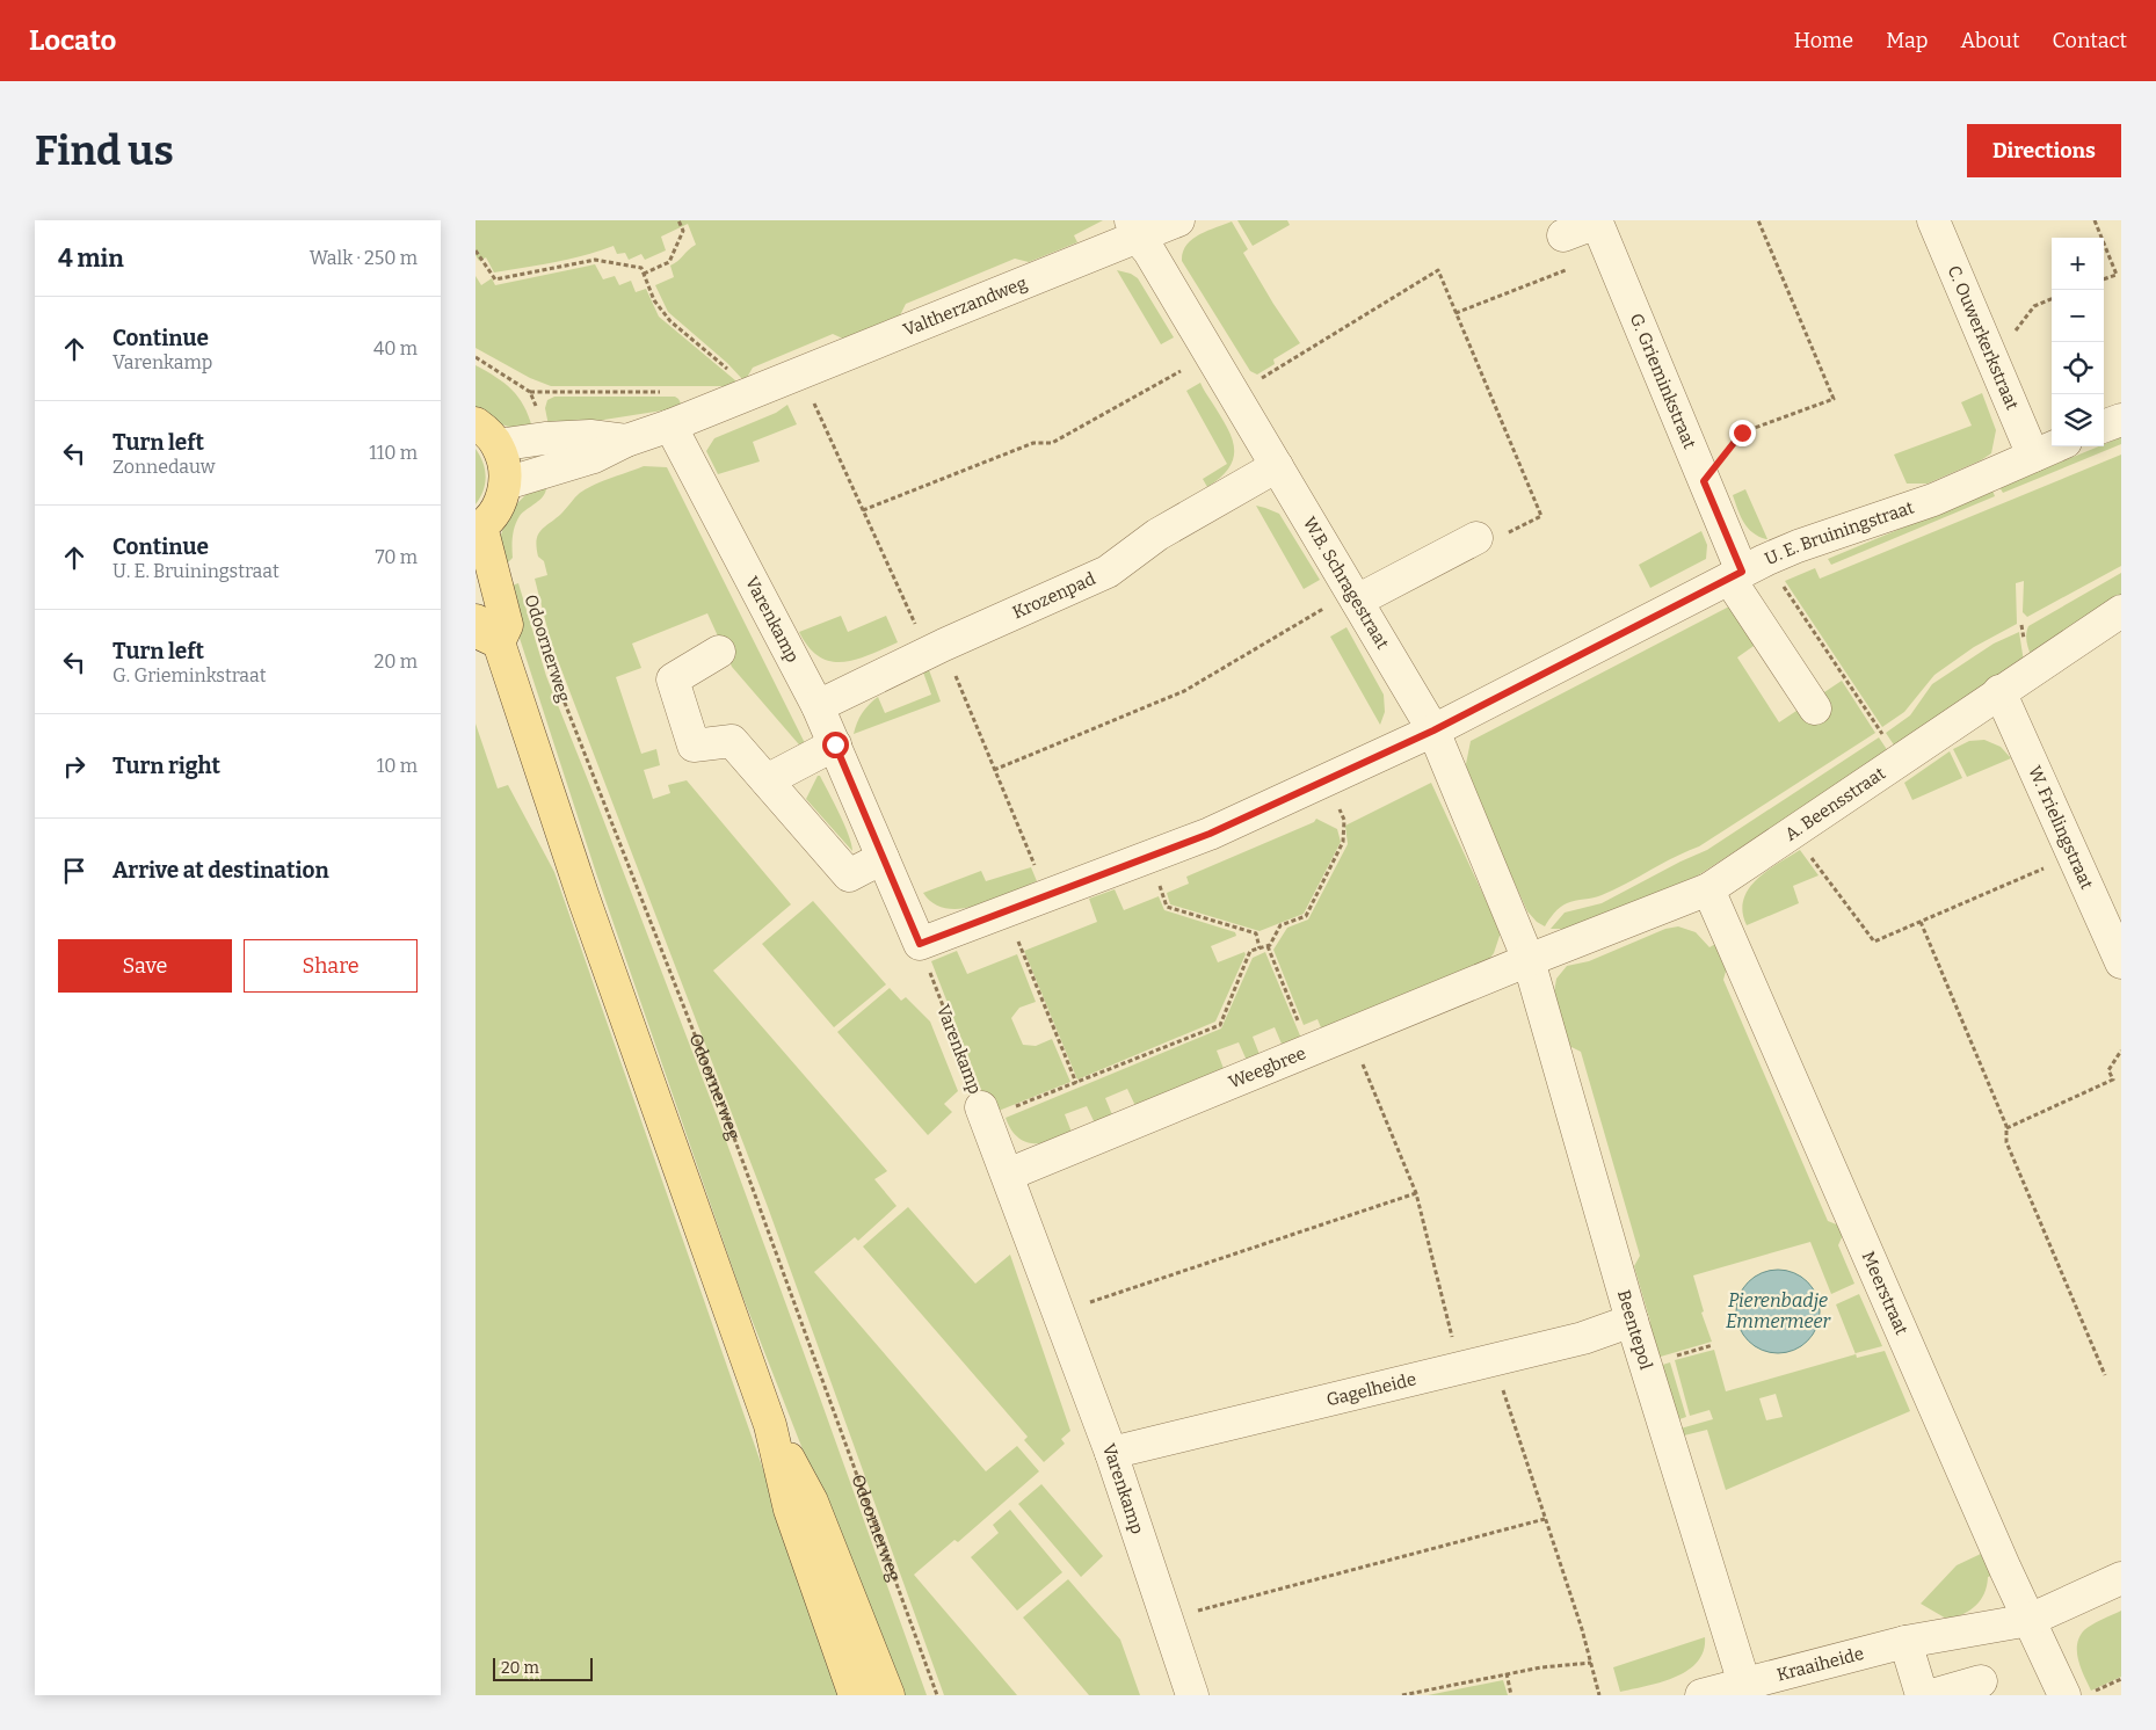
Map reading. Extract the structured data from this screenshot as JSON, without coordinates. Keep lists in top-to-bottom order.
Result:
{
  "streets": {
    "main road": ["Odoornerweg"],
    "street": [
      "Valtherzandweg",
      "C. Ouwerkerkstraat",
      "G. Grieminkstraat",
      "U. E. Bruiningstraat",
      "W.B. Schragestraat",
      "Krozenpad",
      "Varenkamp",
      "A. Beensstraat",
      "W. Frielingstraat",
      "Weegbree",
      "Meerstraat",
      "Beentepol",
      "Gagelheide",
      "Kraaiheide"
    ]
  },
  "crossings": [
    ["Valtherzandweg", "W.B. Schragestraat"],
    ["Valtherzandweg", "Varenkamp"],
    ["C. Ouwerkerkstraat", "U. E. Bruiningstraat"],
    ["G. Grieminkstraat", "U. E. Bruiningstraat"],
    ["U. E. Bruiningstraat", "W.B. Schragestraat"],
    ["U. E. Bruiningstraat", "Varenkamp"],
    ["W.B. Schragestraat", "Krozenpad"],
    ["W.B. Schragestraat", "A. Beensstraat"],
    ["W.B. Schragestraat", "Weegbree"],
    ["W.B. Schragestraat", "Beentepol"],
    ["Krozenpad", "Varenkamp"],
    ["Varenkamp", "Weegbree"],
    ["Varenkamp", "Gagelheide"],
    ["A. Beensstraat", "W. Frielingstraat"],
    ["A. Beensstraat", "Weegbree"],
    ["A. Beensstraat", "Meerstraat"],
    ["A. Beensstraat", "Beentepol"],
    ["Weegbree", "Beentepol"],
    ["Meerstraat", "Kraaiheide"],
    ["Beentepol", "Gagelheide"],
    ["Beentepol", "Kraaiheide"]
  ],
  "water": ["Pierenbadje Emmermeer"],
  "scale_bar": "20 m",
  "page": {
    "header": "Locato",
    "nav": [
      "Home",
      "Map",
      "About",
      "Contact"
    ],
    "buttons": [
      "Directions",
      ["Save", "Share"]
    ],
    "title": "Find us",
    "heading": ["4 min", "Walk · 250 m"],
    "map_buttons": ["+", "−"],
    "list": [
      ["Continue", "Varenkamp", "40 m"],
      ["Turn left", "Zonnedauw", "110 m"],
      ["Continue", "U. E. Bruiningstraat", "70 m"],
      ["Turn left", "G. Grieminkstraat", "20 m"],
      ["Turn right", "10 m"],
      "Arrive at destination"
    ],
    "scale": "20 m"
  }
}
